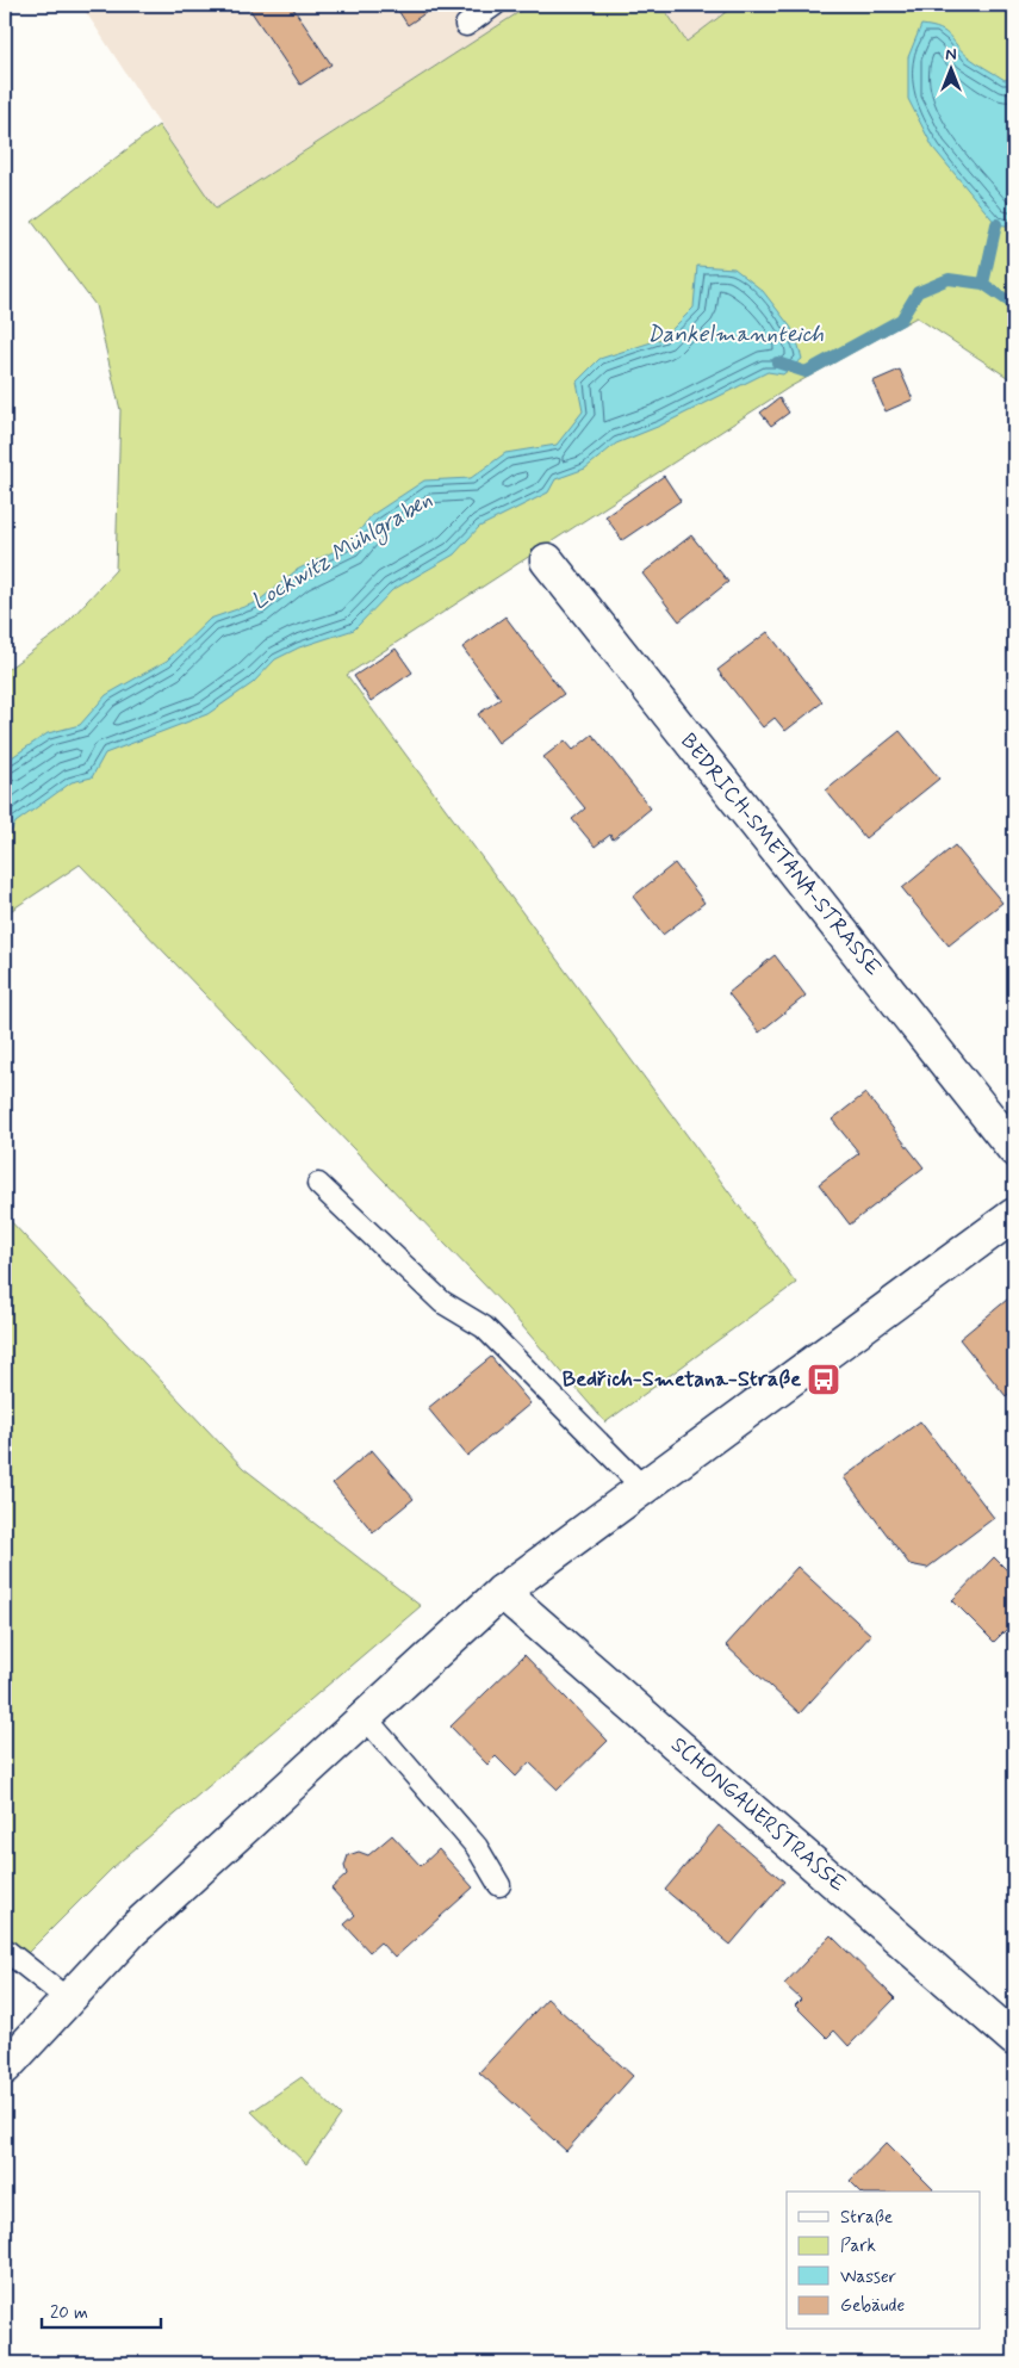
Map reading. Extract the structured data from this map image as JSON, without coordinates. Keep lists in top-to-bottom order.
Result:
{
  "streets": {
    "street": ["BEDRICH-SMETANA-STRASSE", "SCHONGAUERSTRASSE"]
  },
  "water": ["Dankelmannteich", "Lockwitz Mühlgraben"],
  "places": {
    "bus stop": ["Bedřich-Smetana-Straße"]
  },
  "legend": [
    "Straße",
    "Park",
    "Wasser",
    "Gebäude"
  ],
  "scale_bar": "20 m",
  "north": "top"
}
